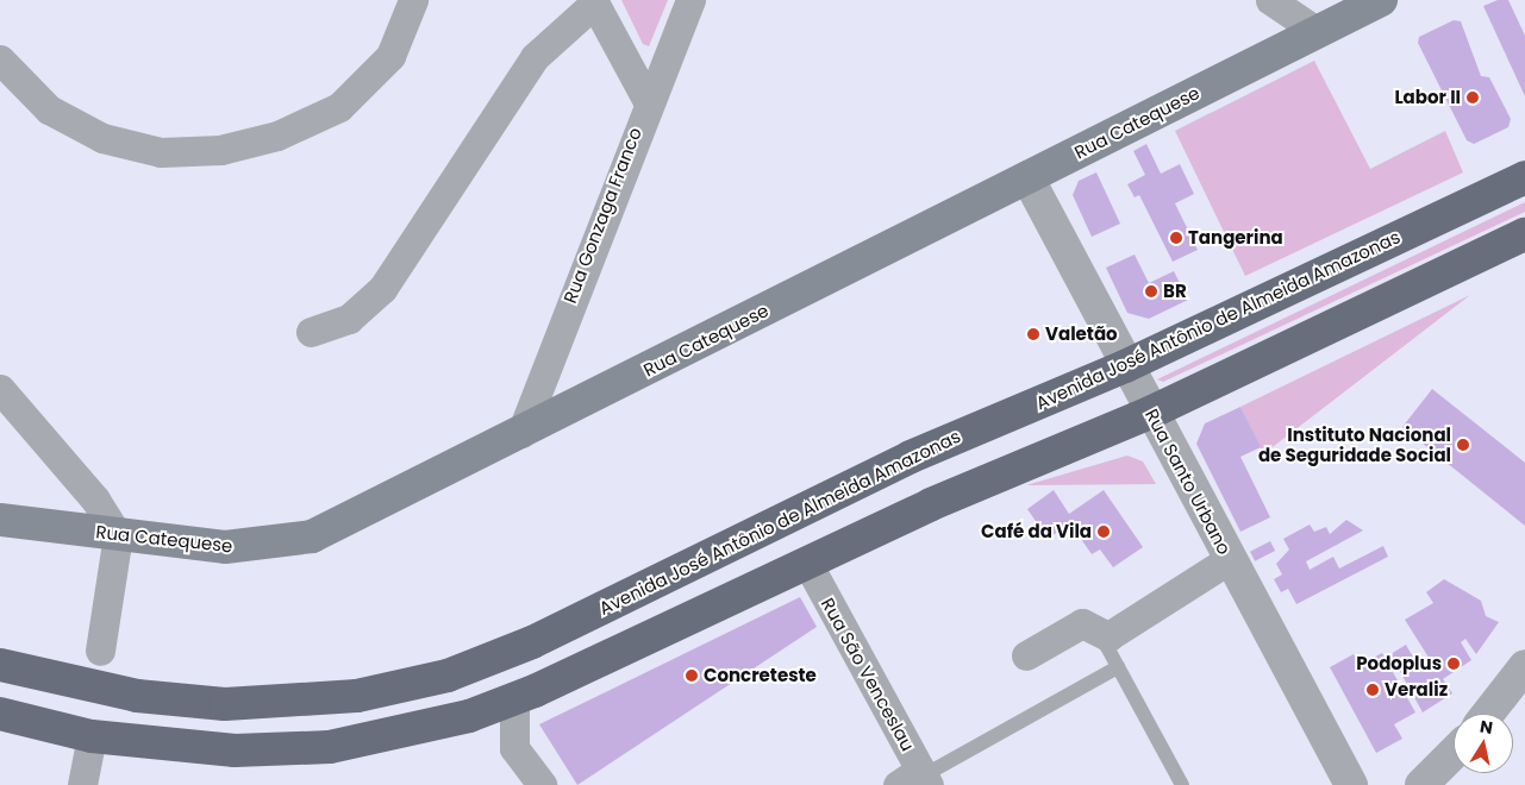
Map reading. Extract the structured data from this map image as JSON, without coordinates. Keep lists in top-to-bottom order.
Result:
{
  "streets": {
    "highway": ["Avenida José Antônio de Almeida Amazonas"],
    "main road": ["Rua Catequese"],
    "street": ["Rua Gonzaga Franco", "Rua Santo Urbano", "Rua São Venceslau"]
  },
  "crossings": [
    ["Rua Catequese", "Rua Gonzaga Franco"],
    ["Rua Catequese", "Rua Santo Urbano"],
    ["Avenida José Antônio de Almeida Amazonas", "Rua Santo Urbano"]
  ],
  "places": [
    "Labor II",
    "Tangerina",
    "BR",
    "Valetão",
    "Instituto Nacional de Seguridade Social",
    "Café da Vila",
    "Podoplus",
    "Concreteste",
    "Veraliz"
  ],
  "north": "top"
}
